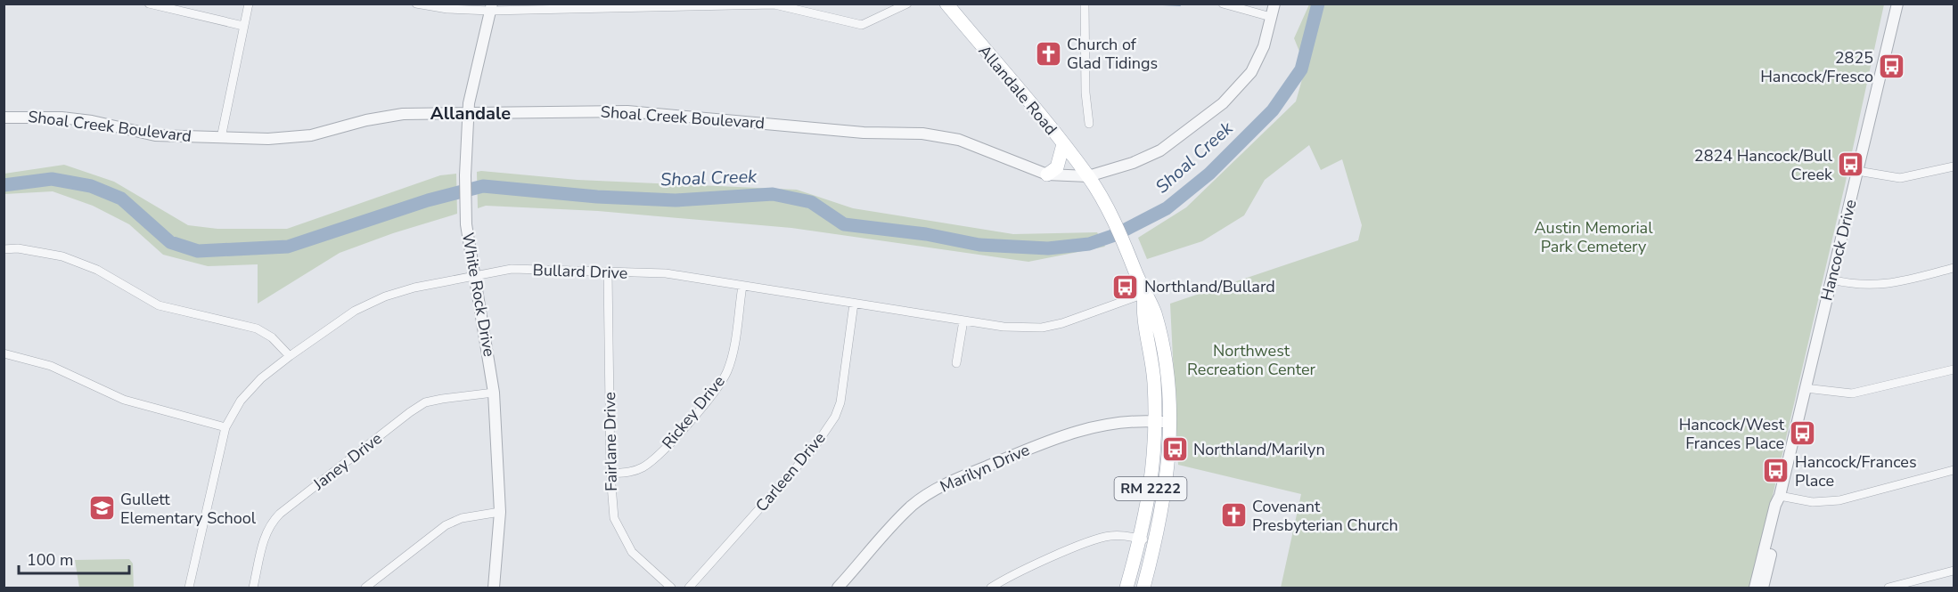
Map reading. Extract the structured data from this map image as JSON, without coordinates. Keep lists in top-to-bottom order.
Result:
{
  "streets": {
    "main road": ["Allandale Road", "RM 2222"],
    "street": [
      "Shoal Creek Boulevard",
      "Hancock Drive",
      "Bullard Drive",
      "White Rock Drive",
      "Rickey Drive",
      "Fairlane Drive",
      "Janey Drive",
      "Marilyn Drive",
      "Carleen Drive"
    ]
  },
  "crossings": [
    ["Allandale Road", "Shoal Creek Boulevard"],
    ["Allandale Road", "RM 2222"],
    ["Shoal Creek Boulevard", "White Rock Drive"],
    ["Shoal Creek Boulevard", "RM 2222"],
    ["Bullard Drive", "White Rock Drive"],
    ["Bullard Drive", "Rickey Drive"],
    ["Bullard Drive", "Fairlane Drive"],
    ["Bullard Drive", "Carleen Drive"],
    ["Bullard Drive", "RM 2222"],
    ["White Rock Drive", "Janey Drive"],
    ["Rickey Drive", "Fairlane Drive"],
    ["Marilyn Drive", "RM 2222"]
  ],
  "districts": ["Allandale"],
  "water": ["Shoal Creek"],
  "parks": ["Austin Memorial Park Cemetery", "Northwest Recreation Center"],
  "places": {
    "church": ["Church of Glad Tidings", "Covenant Presbyterian Church"],
    "bus stop": [
      "2825 Hancock/Fresco",
      "2824 Hancock/Bull Creek",
      "Northland/Bullard",
      "Hancock/West Frances Place",
      "Northland/Marilyn",
      "Hancock/Frances Place"
    ],
    "school or university": ["Gullett Elementary School"]
  },
  "scale_bar": "100 m"
}
